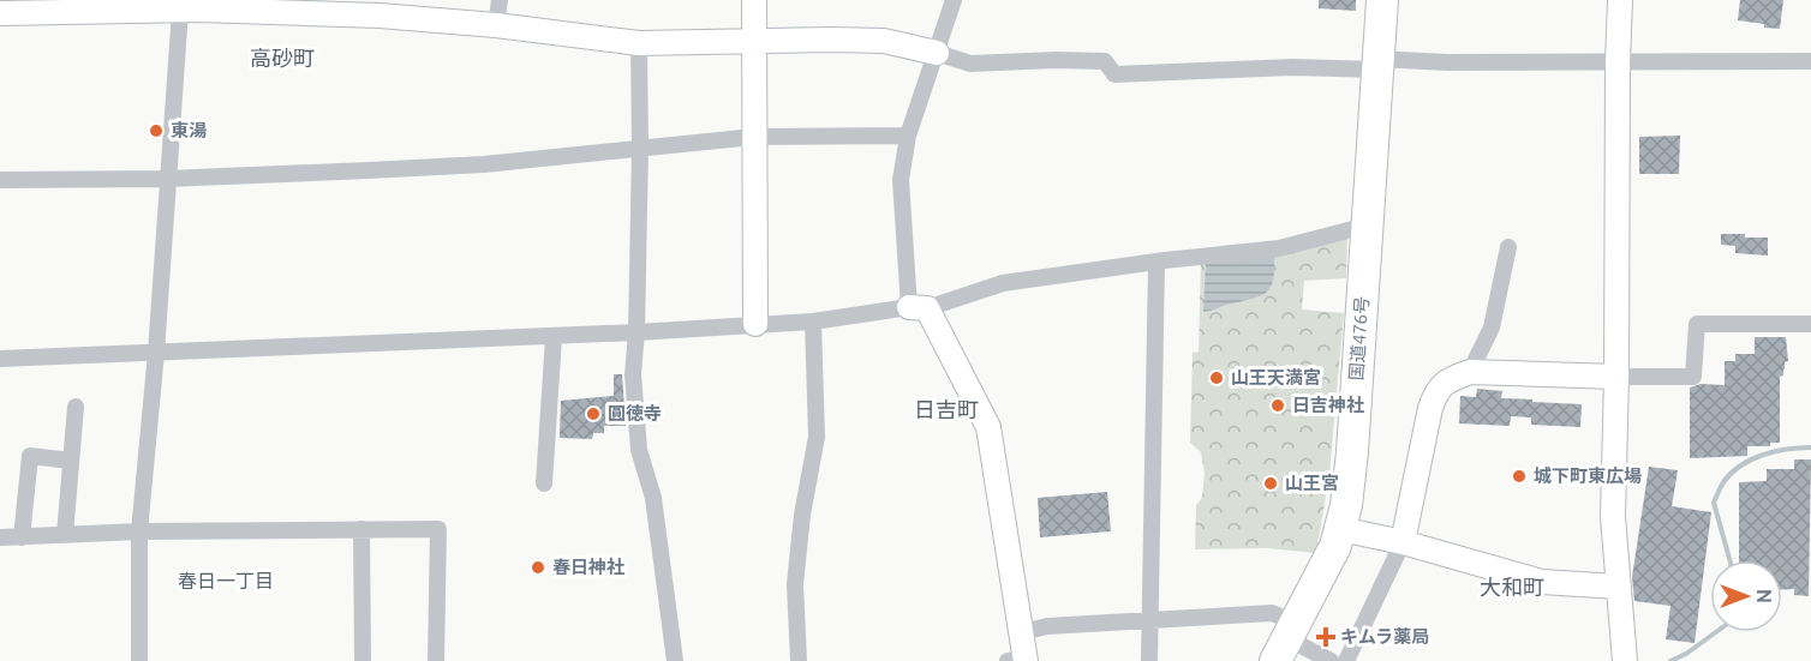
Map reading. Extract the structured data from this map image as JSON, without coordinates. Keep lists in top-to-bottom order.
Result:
{
  "streets": {
    "highway": ["国道476号"]
  },
  "districts": [
    "高砂町",
    "日吉町",
    "春日一丁目",
    "大和町"
  ],
  "places": {
    "other": [
      "東湯",
      "山王天満宮",
      "日吉神社",
      "圓徳寺",
      "城下町東広場",
      "山王宮",
      "春日神社"
    ],
    "health": ["キムラ薬局"]
  },
  "north": "right"
}
